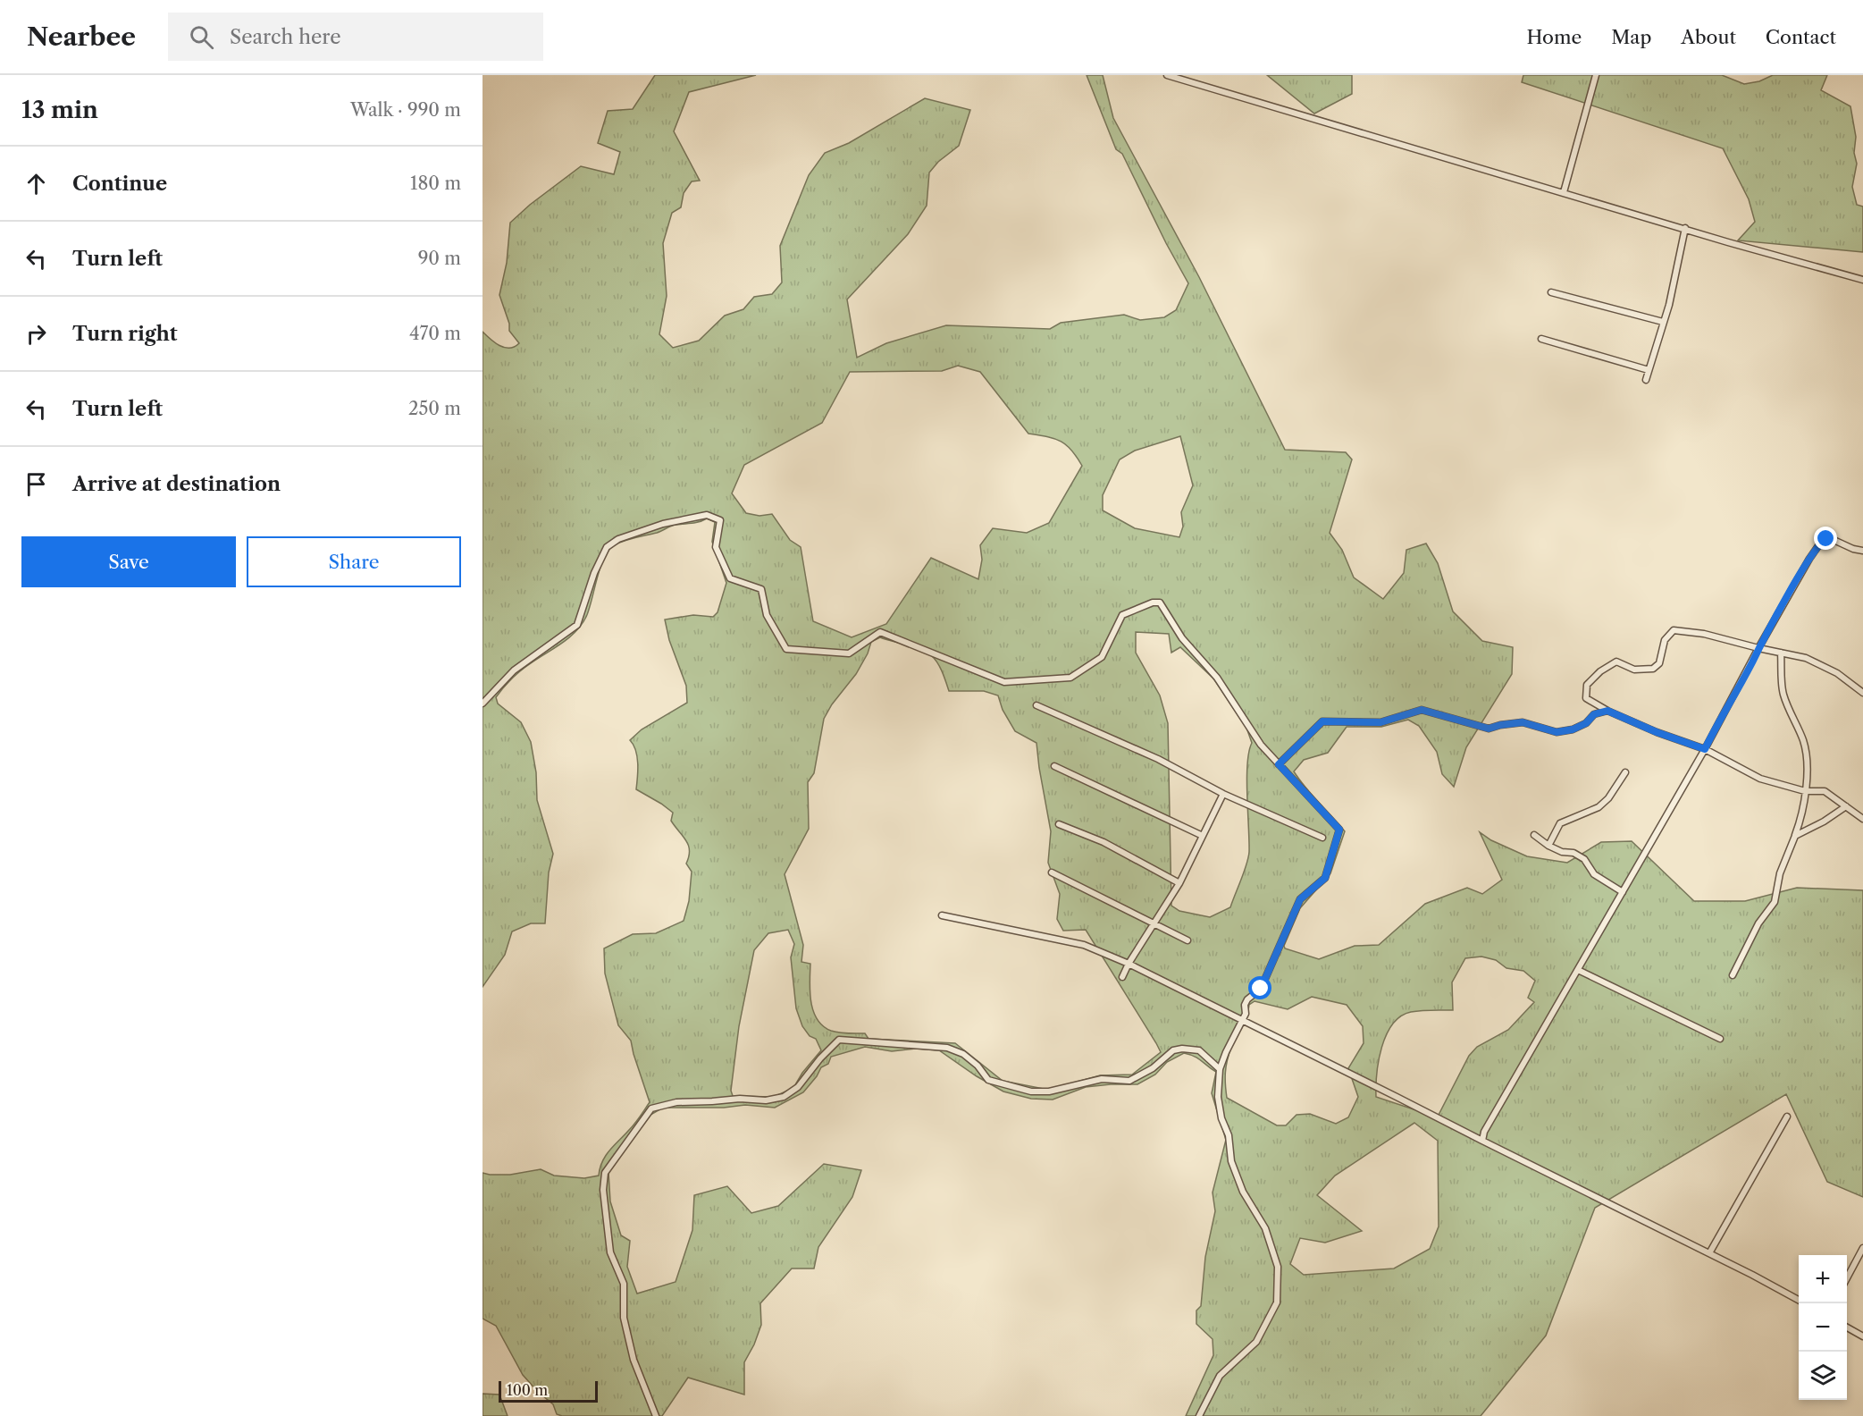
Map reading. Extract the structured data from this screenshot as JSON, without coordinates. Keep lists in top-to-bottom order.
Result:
{
  "scale_bar": "100 m",
  "page": {
    "header": "Nearbee",
    "search": "Search here",
    "nav": [
      "Home",
      "Map",
      "About",
      "Contact"
    ],
    "heading": ["13 min", "Walk · 990 m"],
    "list": [
      ["Continue", "180 m"],
      ["Turn left", "90 m"],
      ["Turn right", "470 m"],
      ["Turn left", "250 m"],
      "Arrive at destination"
    ],
    "buttons": ["Save", "Share"],
    "map_buttons": ["+", "−"],
    "scale": "100 m"
  }
}
